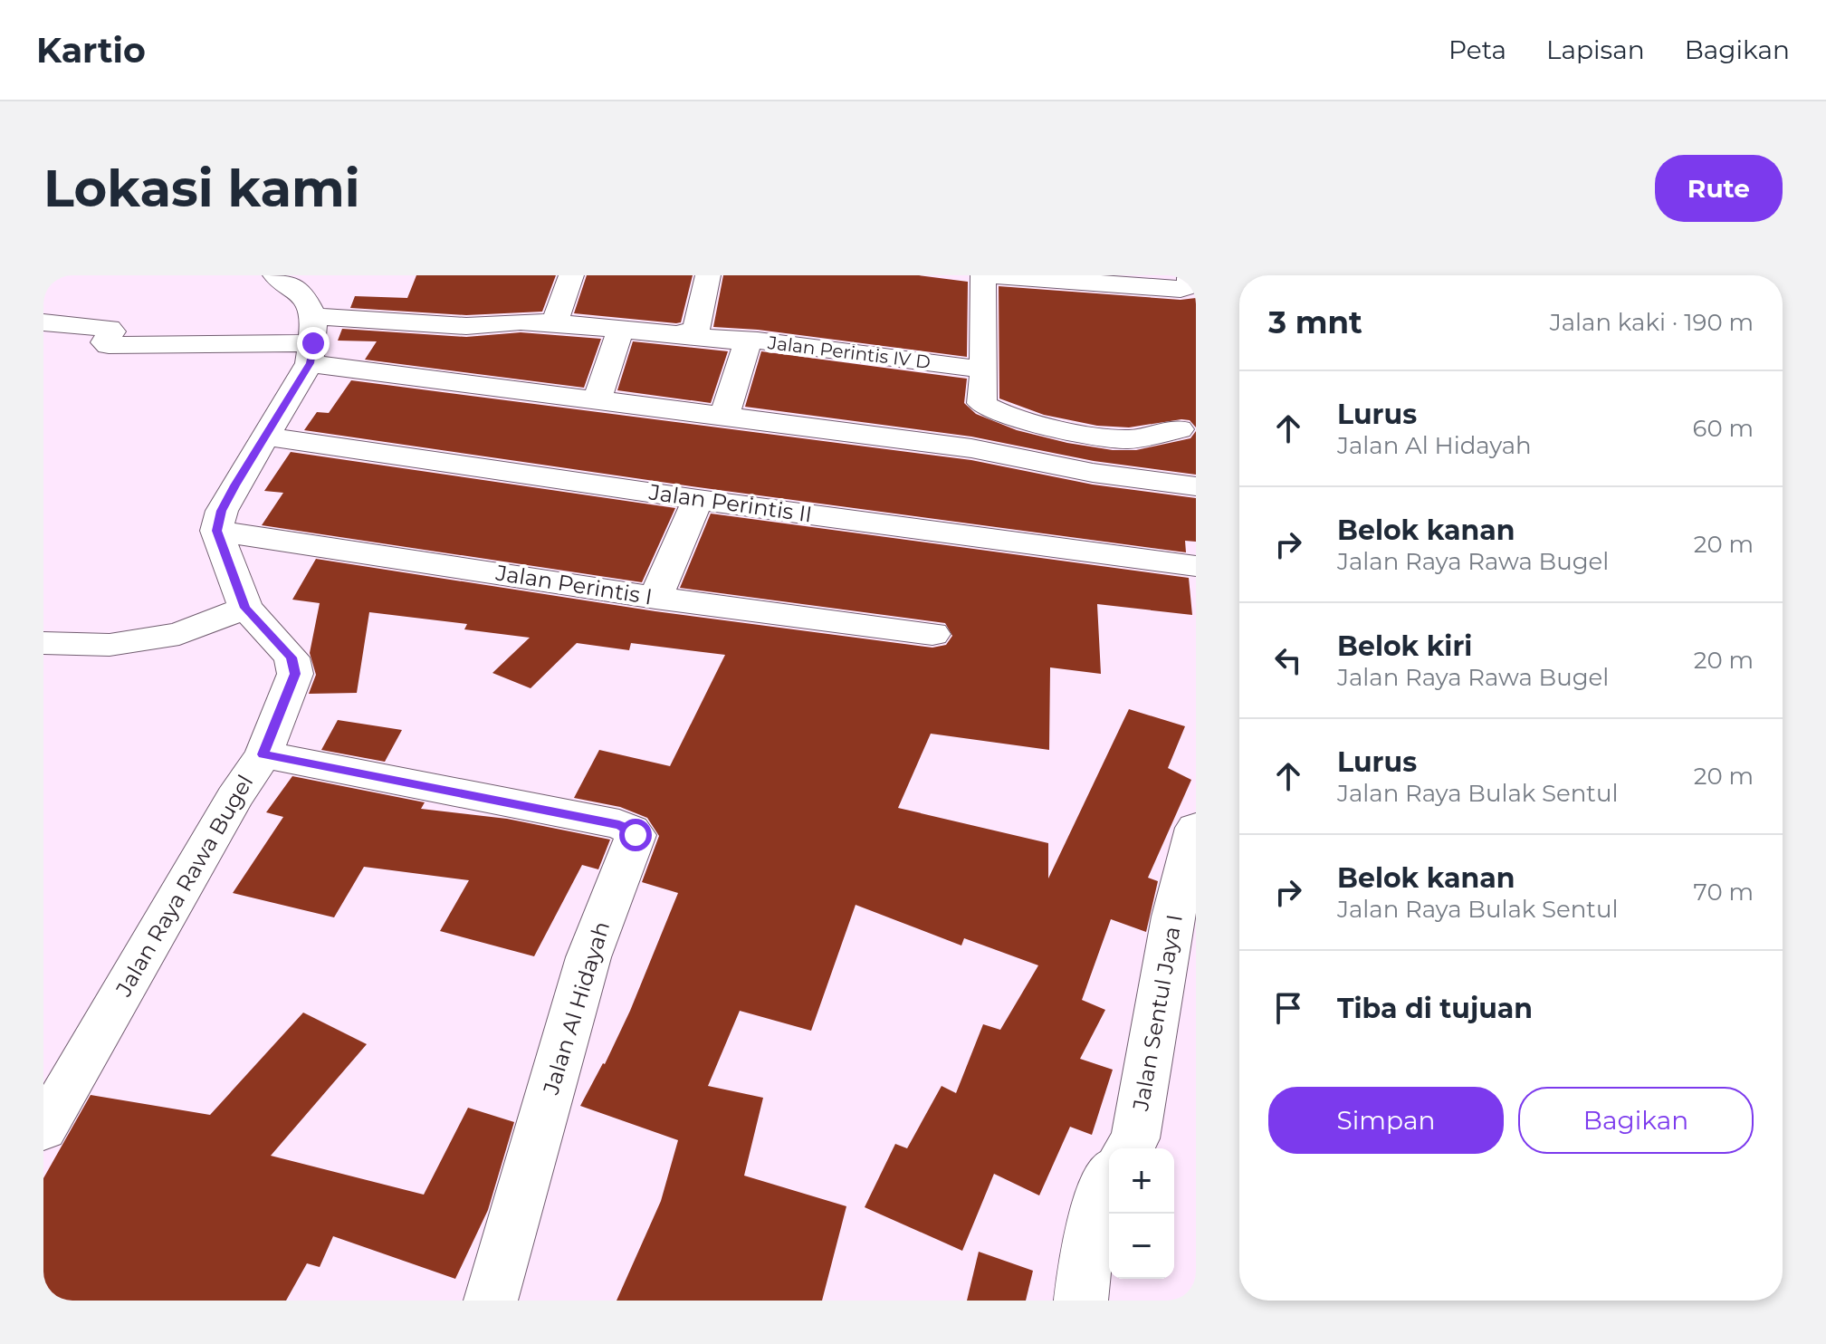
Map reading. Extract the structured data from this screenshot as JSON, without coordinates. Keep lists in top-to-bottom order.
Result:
{
  "streets": {
    "street": [
      "Jalan Perintis IV D",
      "Jalan Perintis II",
      "Jalan Perintis I",
      "Jalan Raya Rawa Bugel",
      "Jalan Al Hidayah",
      "Jalan Sentul Jaya I"
    ]
  },
  "crossings": [
    ["Jalan Raya Rawa Bugel", "Jalan Al Hidayah"]
  ],
  "page": {
    "header": "Kartio",
    "nav": ["Peta", "Lapisan", "Bagikan"],
    "buttons": [
      "Rute",
      ["Simpan", "Bagikan"]
    ],
    "title": "Lokasi kami",
    "heading": ["3 mnt", "Jalan kaki · 190 m"],
    "list": [
      ["Lurus", "Jalan Al Hidayah", "60 m"],
      ["Belok kanan", "Jalan Raya Rawa Bugel", "20 m"],
      ["Belok kiri", "Jalan Raya Rawa Bugel", "20 m"],
      ["Lurus", "Jalan Raya Bulak Sentul", "20 m"],
      ["Belok kanan", "Jalan Raya Bulak Sentul", "70 m"],
      "Tiba di tujuan"
    ],
    "map_buttons": ["+", "−"]
  }
}
